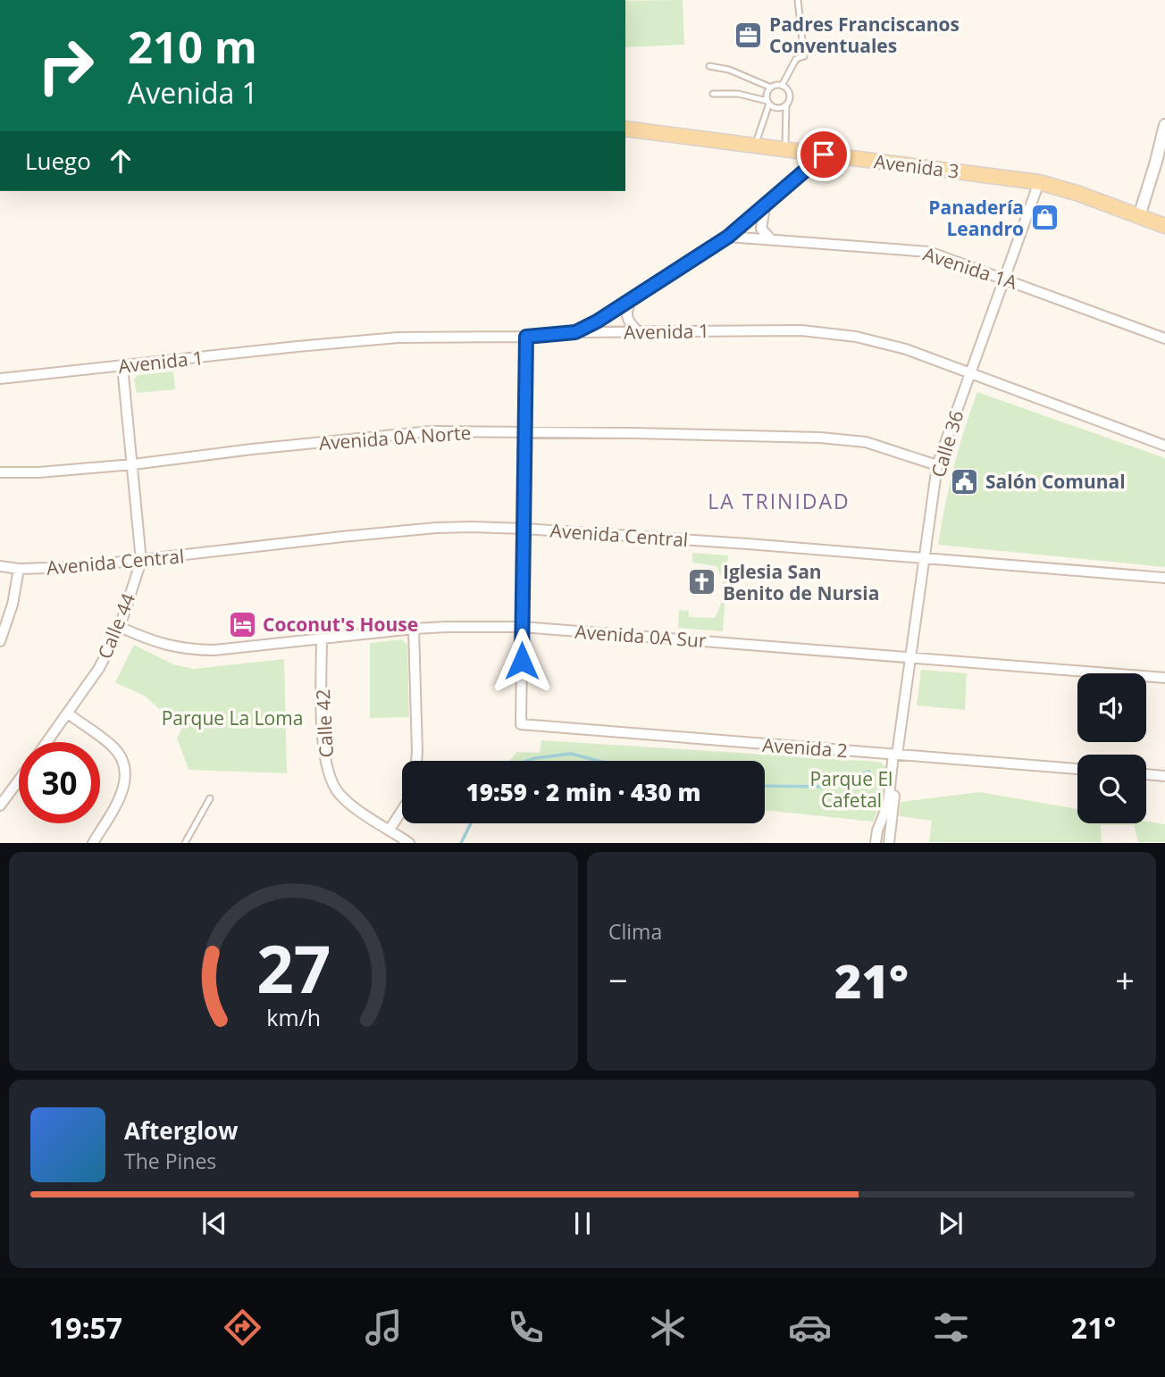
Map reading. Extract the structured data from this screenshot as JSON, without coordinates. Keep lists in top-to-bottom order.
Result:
{
  "streets": {
    "main road": ["Avenida 3"],
    "street": [
      "Avenida 1A",
      "Avenida 1",
      "Avenida 0A Norte",
      "Calle 36",
      "Avenida Central",
      "Calle 44",
      "Avenida 0A Sur",
      "Calle 42",
      "Avenida 2"
    ]
  },
  "crossings": [
    ["Avenida 3", "Calle 36"],
    ["Avenida 1A", "Calle 36"],
    ["Avenida 1", "Calle 36"],
    ["Avenida 1", "Calle 44"],
    ["Avenida 0A Norte", "Calle 36"],
    ["Avenida 0A Norte", "Calle 44"],
    ["Calle 36", "Avenida Central"],
    ["Calle 36", "Avenida 0A Sur"],
    ["Calle 36", "Avenida 2"],
    ["Avenida Central", "Calle 44"],
    ["Calle 44", "Avenida 0A Sur"],
    ["Avenida 0A Sur", "Calle 42"],
    ["Avenida 0A Sur", "Avenida 2"]
  ],
  "districts": ["LA TRINIDAD"],
  "parks": ["Parque La Loma", "Parque El Cafetal"],
  "places": {
    "office": ["Padres Franciscanos Conventuales"],
    "shop": ["Panadería Leandro"],
    "public building": ["Salón Comunal"],
    "church": ["Iglesia San Benito de Nursia"],
    "hotel": ["Coconut's House"]
  },
  "page": {
    "turn": ["210 m", "Avenida 1"],
    "then": "Luego",
    "limit": "30",
    "trip": "19:59 · 2 min · 430 m",
    "tile": "Clima",
    "heat": ["−", "21°", "+"],
    "song": ["Afterglow", "The Pines"],
    "tabs": ["19:57", "21°"],
    "gauge": ["27", "km/h"]
  }
}
